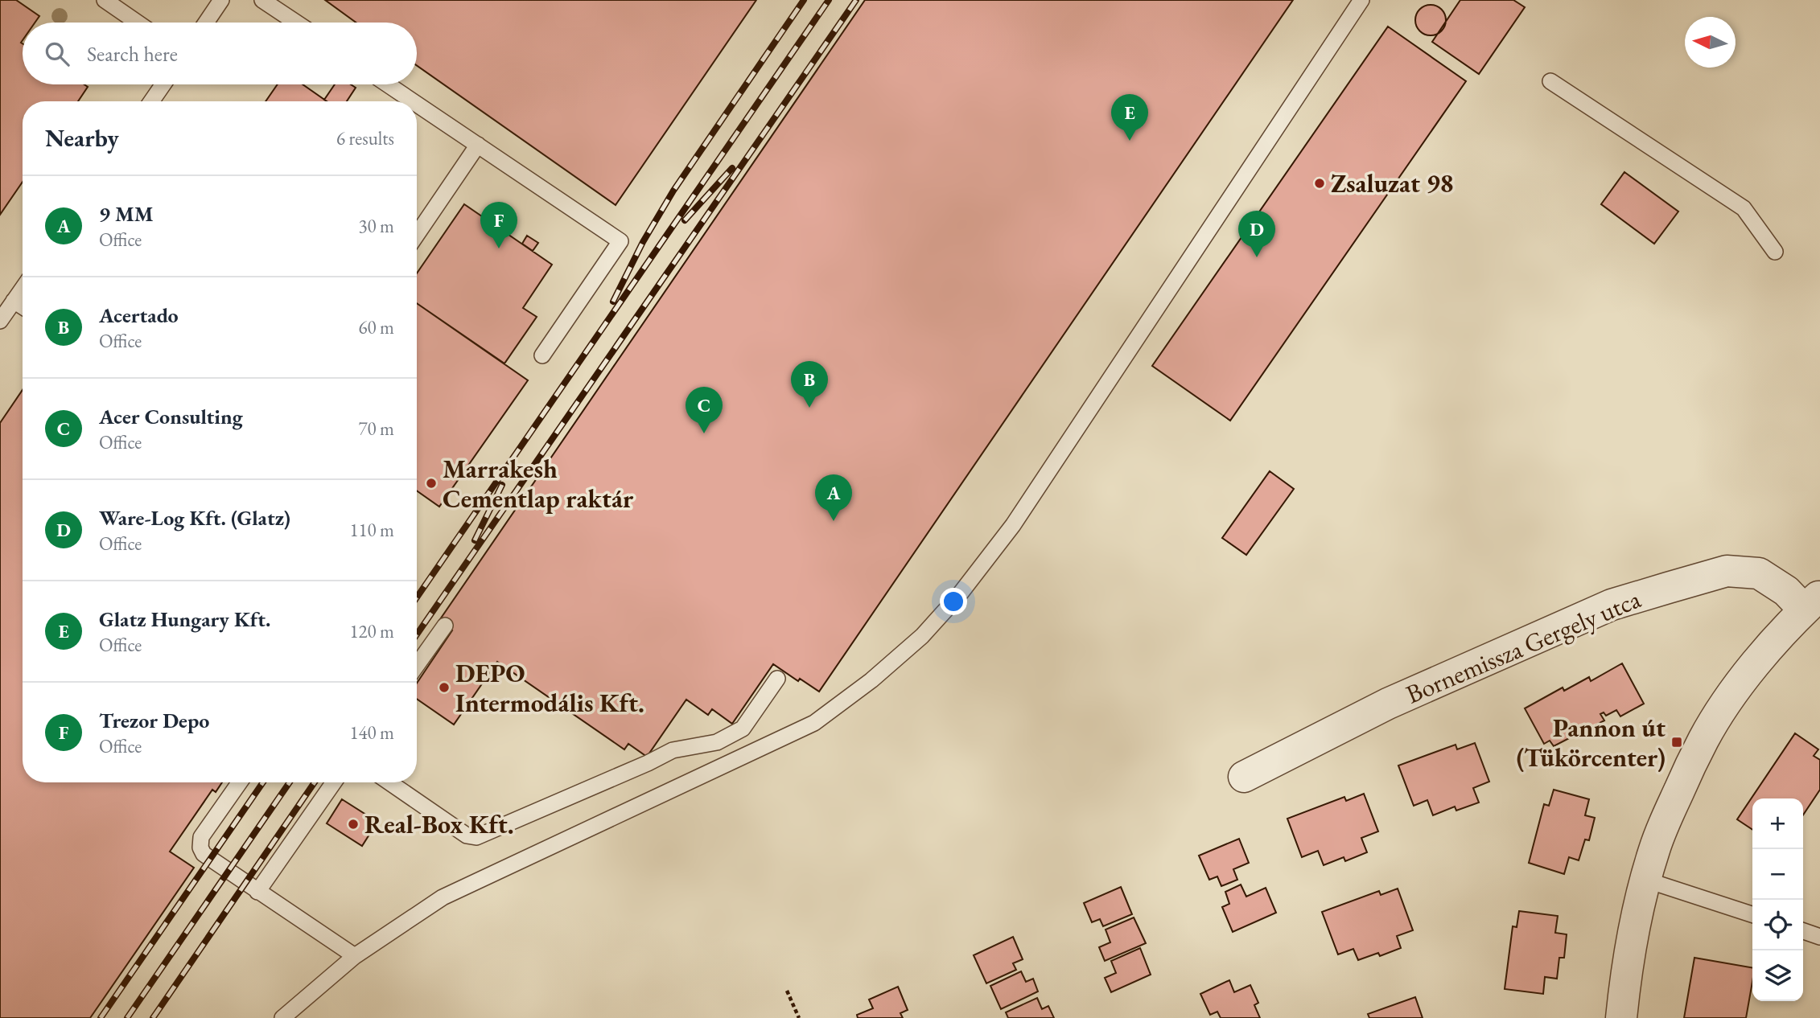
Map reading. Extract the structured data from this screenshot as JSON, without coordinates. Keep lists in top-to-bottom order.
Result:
{
  "streets": {
    "street": ["Bornemissza Gergely utca"]
  },
  "places": {
    "other": [
      "Zsaluzat 98",
      "Marrakesh Cementlap raktár",
      "DEPO Intermodális Kft.",
      "Real-Box Kft."
    ],
    "transit": ["Pannon út (Tükörcenter)"]
  },
  "north": "left",
  "page": {
    "search": "Search here",
    "pins": [
      "E",
      "F",
      "D",
      "B",
      "C",
      "A"
    ],
    "heading": ["Nearby", "6 results"],
    "list": [
      {
        "mark": "A",
        "name": "9 MM",
        "note": "Office",
        "value": "30 m"
      },
      {
        "mark": "B",
        "name": "Acertado",
        "note": "Office",
        "value": "60 m"
      },
      {
        "mark": "C",
        "name": "Acer Consulting",
        "note": "Office",
        "value": "70 m"
      },
      {
        "mark": "D",
        "name": "Ware-Log Kft. (Glatz)",
        "note": "Office",
        "value": "110 m"
      },
      {
        "mark": "E",
        "name": "Glatz Hungary Kft.",
        "note": "Office",
        "value": "120 m"
      },
      {
        "mark": "F",
        "name": "Trezor Depo",
        "note": "Office",
        "value": "140 m"
      }
    ],
    "map_buttons": ["+", "−"]
  }
}
